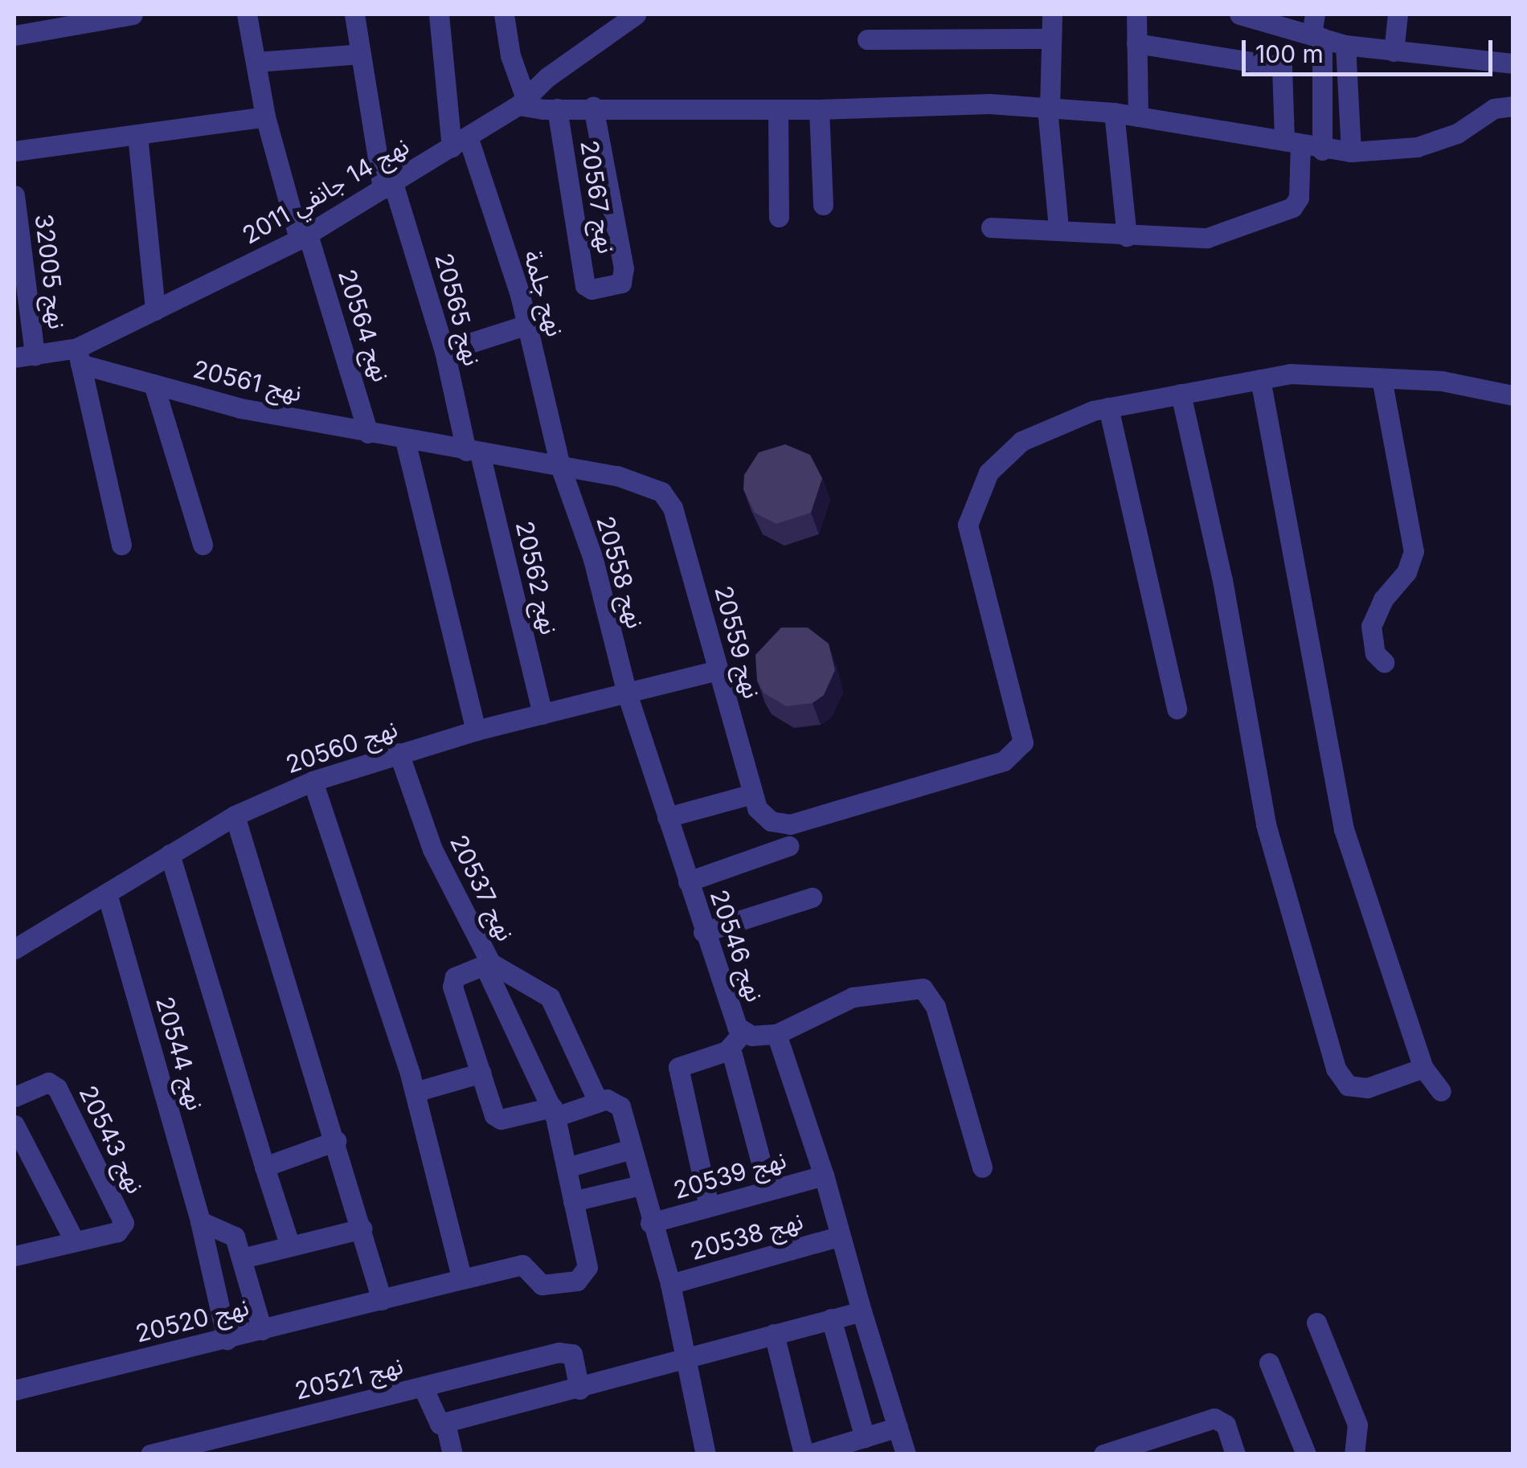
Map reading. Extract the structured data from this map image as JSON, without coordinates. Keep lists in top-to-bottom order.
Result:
{
  "streets": {
    "street": [
      "نهج 14 جانفي 2011",
      "نهج 20567",
      "نهج 32005",
      "نهج جلمة",
      "نهج 20565",
      "نهج 20564",
      "نهج 20561",
      "نهج 20558",
      "نهج 20562",
      "نهج 20559",
      "نهج 20560",
      "نهج 20537",
      "نهج 20546",
      "نهج 20544",
      "نهج 20543",
      "نهج 20539",
      "نهج 20538",
      "نهج 20520",
      "نهج 20521"
    ]
  },
  "crossings": [
    ["نهج 14 جانفي 2011", "نهج 32005"],
    ["نهج 14 جانفي 2011", "نهج جلمة"],
    ["نهج 14 جانفي 2011", "نهج 20565"],
    ["نهج 14 جانفي 2011", "نهج 20564"],
    ["نهج 14 جانفي 2011", "نهج 20561"],
    ["نهج جلمة", "نهج 20561"],
    ["نهج جلمة", "نهج 20558"],
    ["نهج 20565", "نهج 20561"],
    ["نهج 20565", "نهج 20562"],
    ["نهج 20564", "نهج 20561"],
    ["نهج 20561", "نهج 20558"],
    ["نهج 20561", "نهج 20562"],
    ["نهج 20561", "نهج 20559"],
    ["نهج 20558", "نهج 20560"],
    ["نهج 20558", "نهج 20546"],
    ["نهج 20562", "نهج 20560"],
    ["نهج 20559", "نهج 20560"],
    ["نهج 20560", "نهج 20537"],
    ["نهج 20560", "نهج 20546"],
    ["نهج 20560", "نهج 20544"],
    ["نهج 20544", "نهج 20520"]
  ],
  "scale_bar": "100 m"
}
